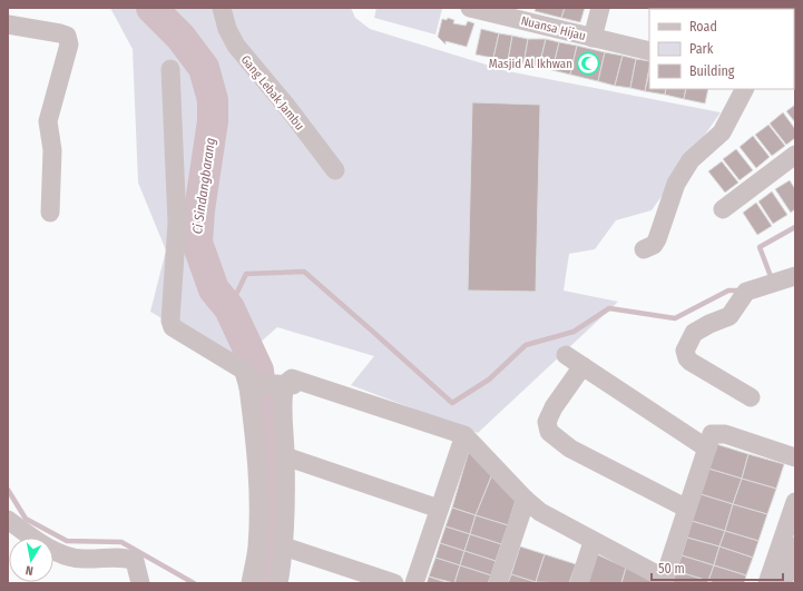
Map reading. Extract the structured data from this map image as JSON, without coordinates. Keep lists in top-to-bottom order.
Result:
{
  "streets": {
    "street": ["Nuansa Hijau", "Gang Lebak Jambu"]
  },
  "water": ["Ci Sindangbarang"],
  "places": {
    "mosque": ["Masjid Al Ikhwan"]
  },
  "legend": ["Road", "Park", "Building"],
  "scale_bar": "50 m",
  "north": "bottom"
}
